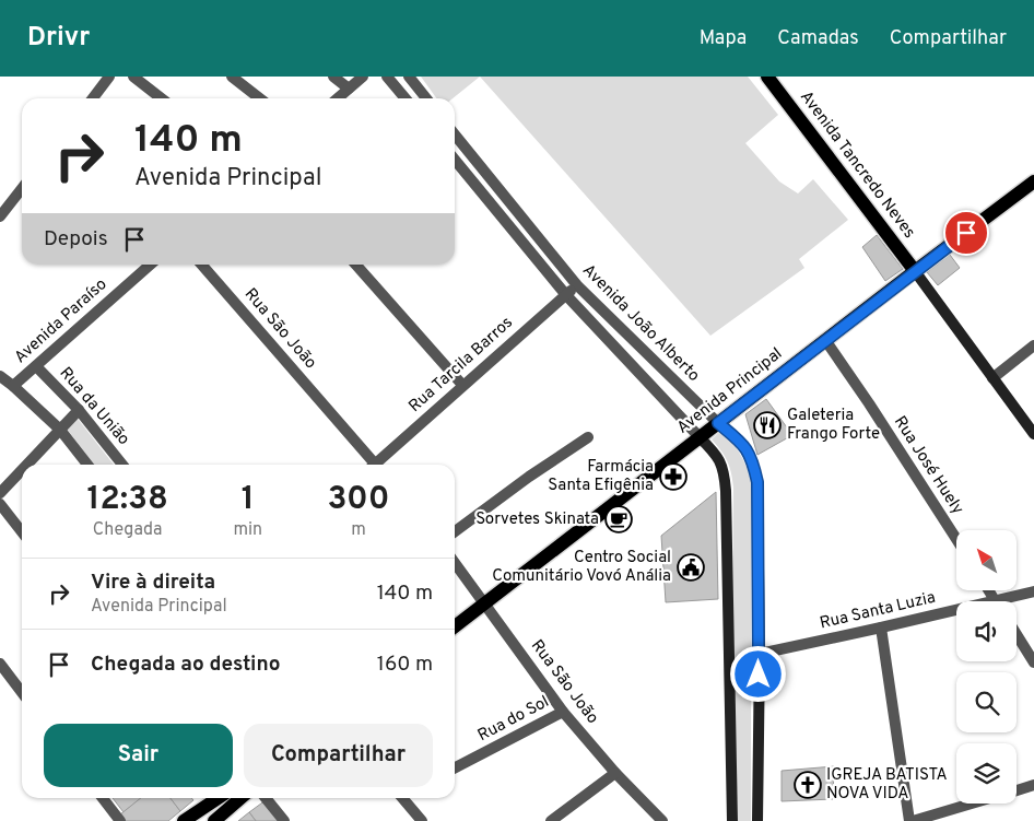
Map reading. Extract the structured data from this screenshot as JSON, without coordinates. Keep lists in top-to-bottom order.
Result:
{
  "streets": {
    "main road": ["Avenida Tancredo Neves", "Avenida Principal"],
    "street": [
      "Avenida Paraíso",
      "Avenida João Alberto",
      "Rua São João",
      "Rua Tarcila Barros",
      "Rua da União",
      "Rua José Huely",
      "Rua Santa Luzia",
      "Rua do Sol"
    ]
  },
  "crossings": [
    ["Avenida Tancredo Neves", "Avenida Principal"],
    ["Avenida Paraíso", "Rua da União"],
    ["Avenida João Alberto", "Rua Tarcila Barros"],
    ["Avenida João Alberto", "Avenida Principal"],
    ["Avenida João Alberto", "Rua Santa Luzia"],
    ["Rua São João", "Avenida Principal"],
    ["Rua São João", "Rua do Sol"],
    ["Avenida Principal", "Rua José Huely"]
  ],
  "places": {
    "restaurant": ["Galeteria Frango Forte"],
    "pharmacy": ["Farmácia Santa Efigênia"],
    "cafe": ["Sorvetes Skinata"],
    "public building": ["Centro Social Comunitário Vovó Anália"],
    "church": ["IGREJA BATISTA NOVA VIDA"]
  },
  "north": "top left",
  "page": {
    "header": "Drivr",
    "nav": ["Mapa", "Camadas", "Compartilhar"],
    "turn": ["140 m", "Avenida Principal"],
    "then": "Depois",
    "eta": [
      "12:38",
      "Chegada",
      "1",
      "min",
      "300",
      "m"
    ],
    "list": [
      {
        "name": "Vire à direita",
        "note": "Avenida Principal",
        "value": "140 m"
      },
      {
        "name": "Chegada ao destino",
        "value": "160 m"
      }
    ],
    "buttons": ["Sair", "Compartilhar"]
  }
}
